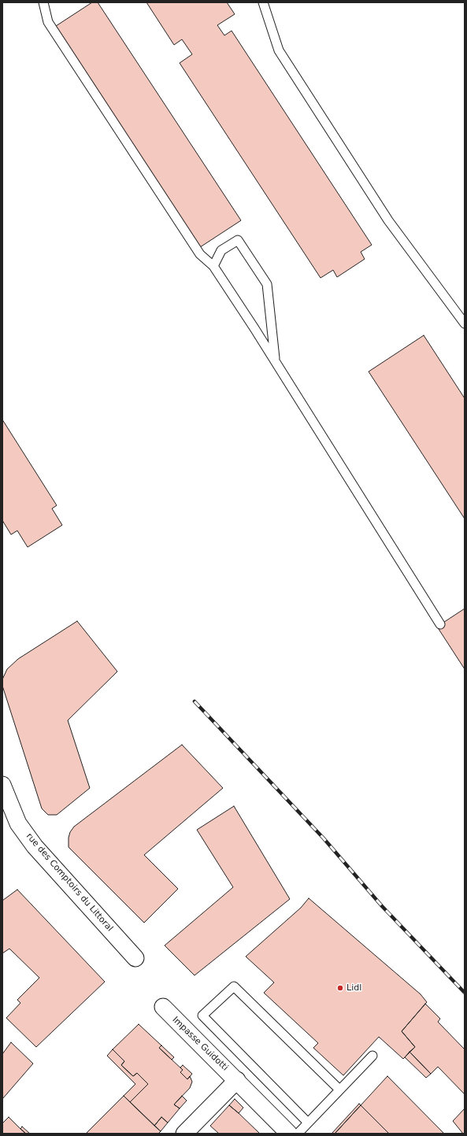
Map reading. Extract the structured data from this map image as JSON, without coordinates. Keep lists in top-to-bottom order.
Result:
{
  "streets": {
    "street": ["rue des Comptoirs du Littoral", "Impasse Guidotti"]
  },
  "places": ["Lidl"]
}
